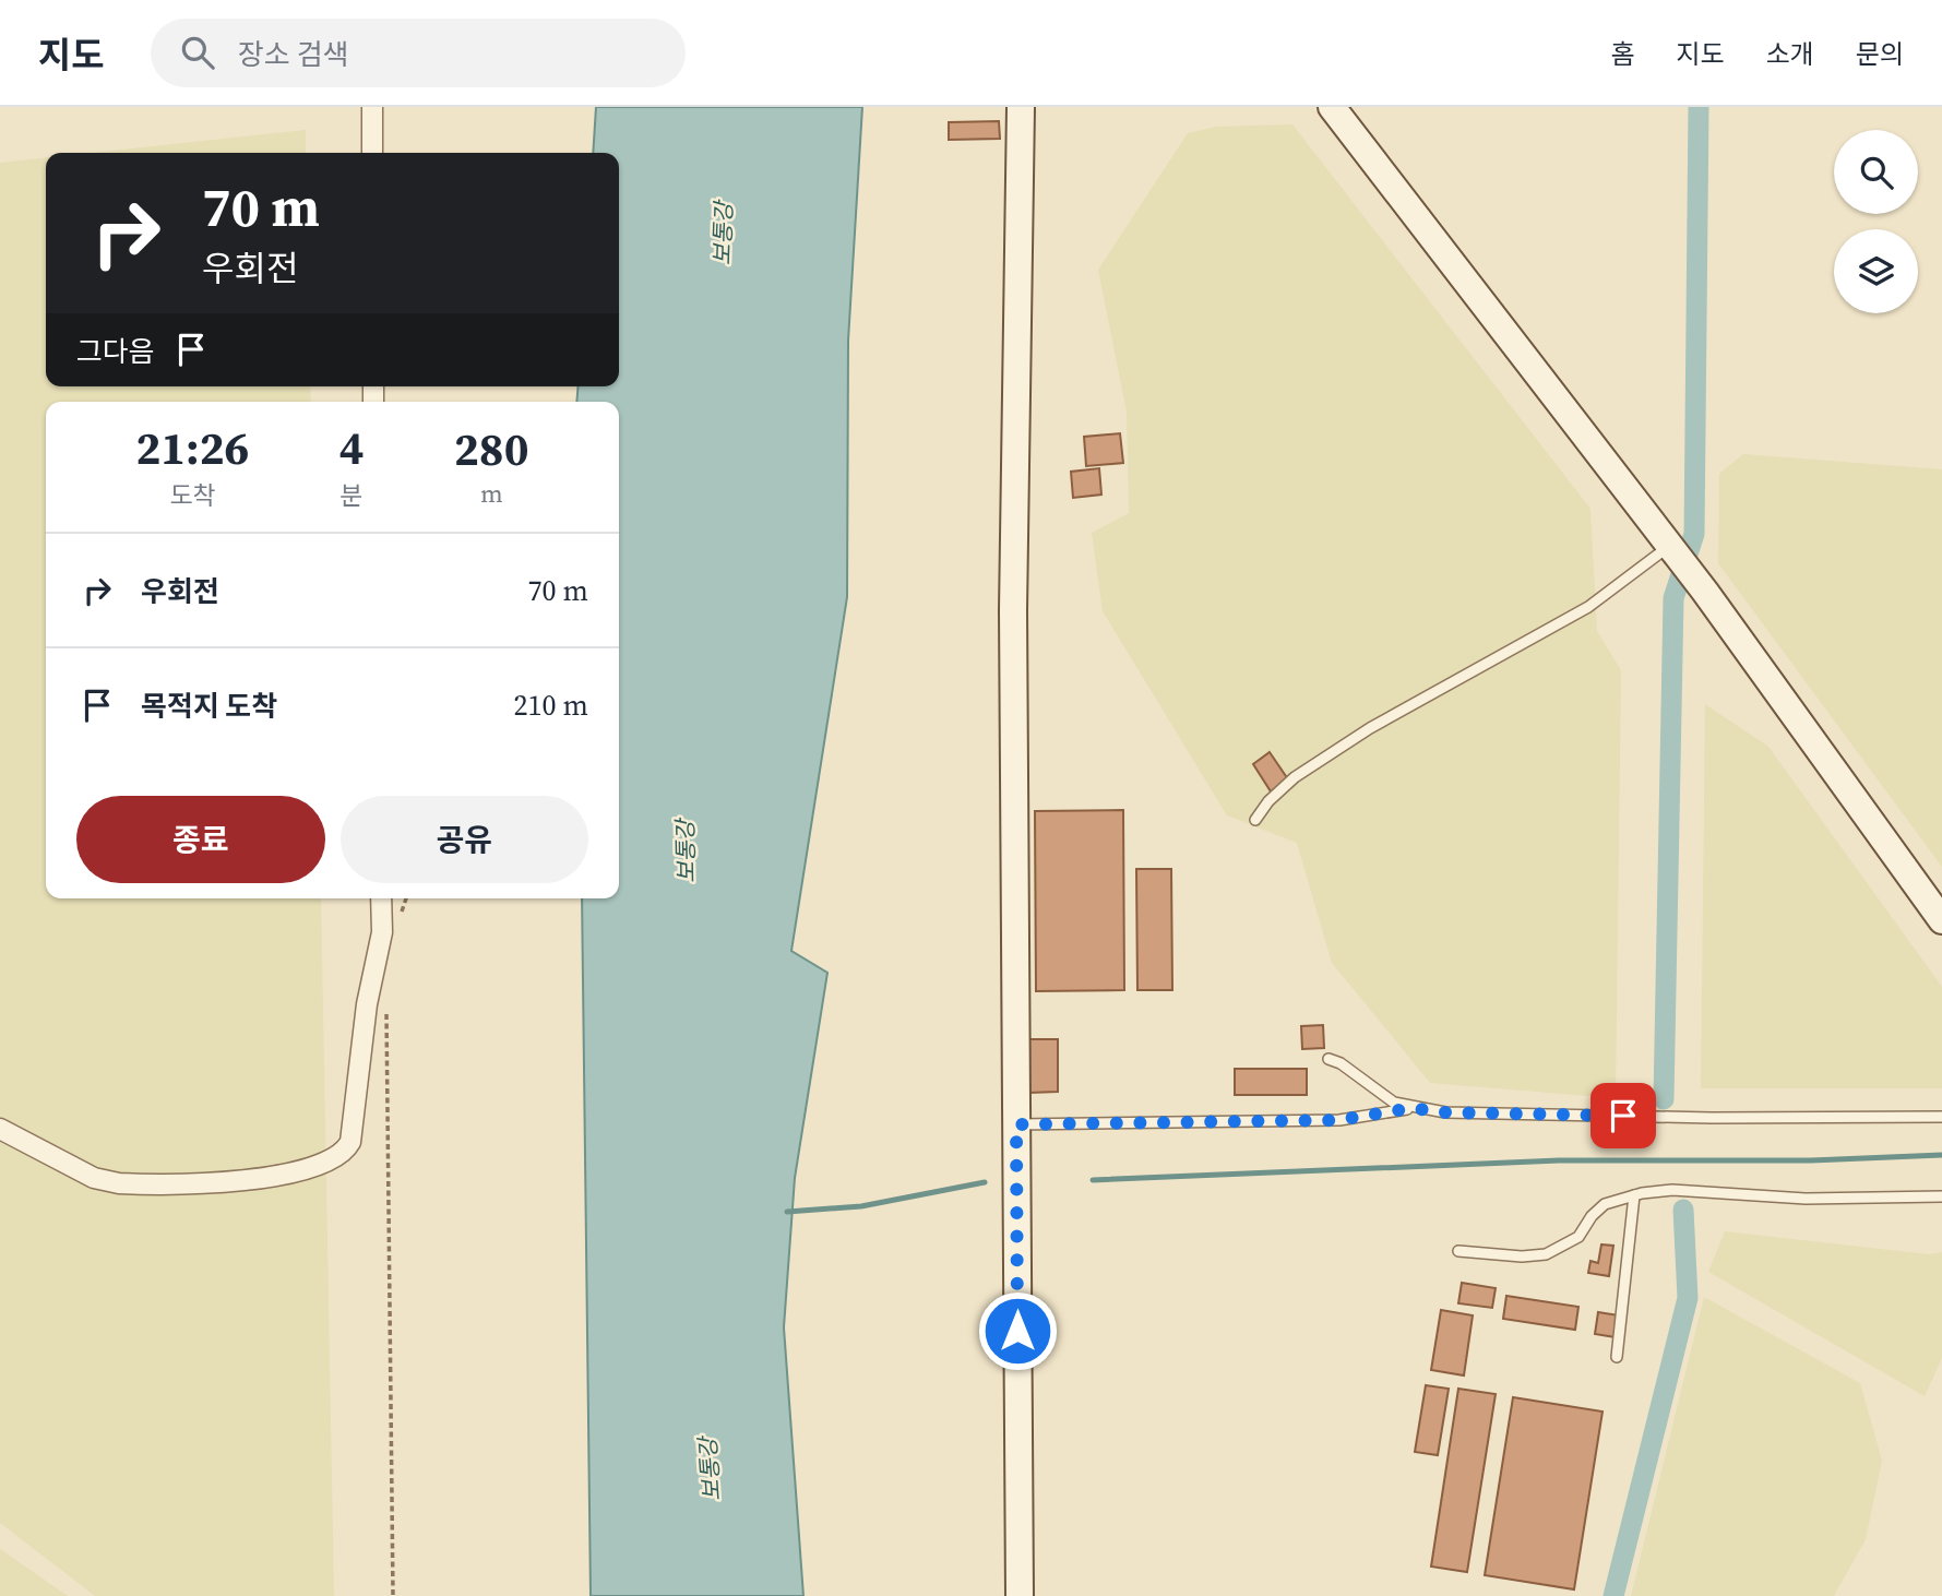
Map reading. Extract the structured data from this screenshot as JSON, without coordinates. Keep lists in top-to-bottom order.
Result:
{
  "water": ["보통강"],
  "page": {
    "header": "지도",
    "search": "장소 검색",
    "nav": [
      "홈",
      "지도",
      "소개",
      "문의"
    ],
    "turn": ["70 m", "우회전"],
    "then": "그다음",
    "eta": [
      "21:26",
      "도착",
      "4",
      "분",
      "280",
      "m"
    ],
    "list": [
      {
        "name": "우회전",
        "value": "70 m"
      },
      {
        "name": "목적지 도착",
        "value": "210 m"
      }
    ],
    "buttons": ["종료", "공유"]
  }
}
